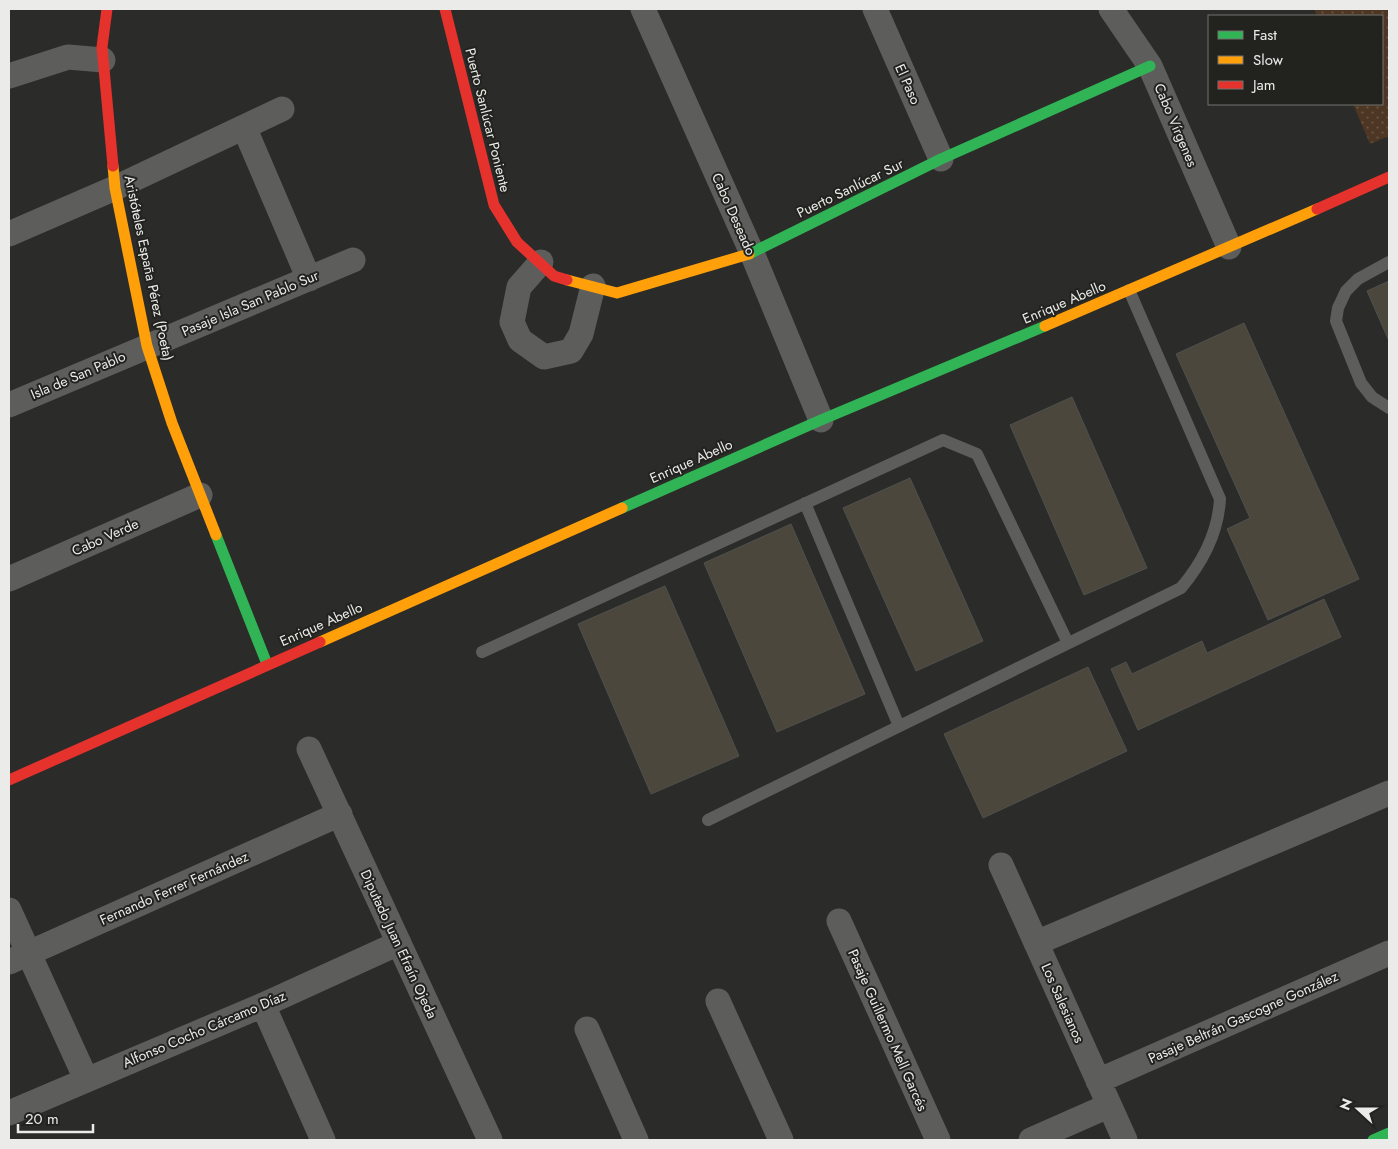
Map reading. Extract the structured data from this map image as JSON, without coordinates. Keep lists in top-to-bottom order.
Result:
{
  "streets": {
    "street": [
      "El Paso",
      "Puerto Sanlúcar Poniente",
      "Cabo Vírgenes",
      "Puerto Sanlúcar Sur",
      "Cabo Deseado",
      "Aristóteles España Pérez (Poeta)",
      "Enrique Abello",
      "Pasaje Isla San Pablo Sur",
      "Isla de San Pablo",
      "Cabo Verde",
      "Fernando Ferrer Fernández",
      "Diputado Juan Efraín Ojeda",
      "Los Salesianos",
      "Pasaje Beltrán Gascogne González",
      "Alfonso Cocho Cárcamo Díaz",
      "Pasaje Guillermo Mell Garcés"
    ]
  },
  "crossings": [
    ["El Paso", "Puerto Sanlúcar Sur"],
    ["Puerto Sanlúcar Poniente", "Puerto Sanlúcar Sur"],
    ["Cabo Vírgenes", "Puerto Sanlúcar Sur"],
    ["Cabo Vírgenes", "Enrique Abello"],
    ["Puerto Sanlúcar Sur", "Cabo Deseado"],
    ["Cabo Deseado", "Enrique Abello"],
    ["Aristóteles España Pérez (Poeta)", "Enrique Abello"],
    ["Aristóteles España Pérez (Poeta)", "Pasaje Isla San Pablo Sur"],
    ["Aristóteles España Pérez (Poeta)", "Isla de San Pablo"],
    ["Aristóteles España Pérez (Poeta)", "Cabo Verde"],
    ["Pasaje Isla San Pablo Sur", "Isla de San Pablo"],
    ["Fernando Ferrer Fernández", "Diputado Juan Efraín Ojeda"],
    ["Diputado Juan Efraín Ojeda", "Alfonso Cocho Cárcamo Díaz"],
    ["Los Salesianos", "Pasaje Beltrán Gascogne González"]
  ],
  "legend": ["Fast", "Slow", "Jam"],
  "scale_bar": "20 m",
  "north": "left"
}
